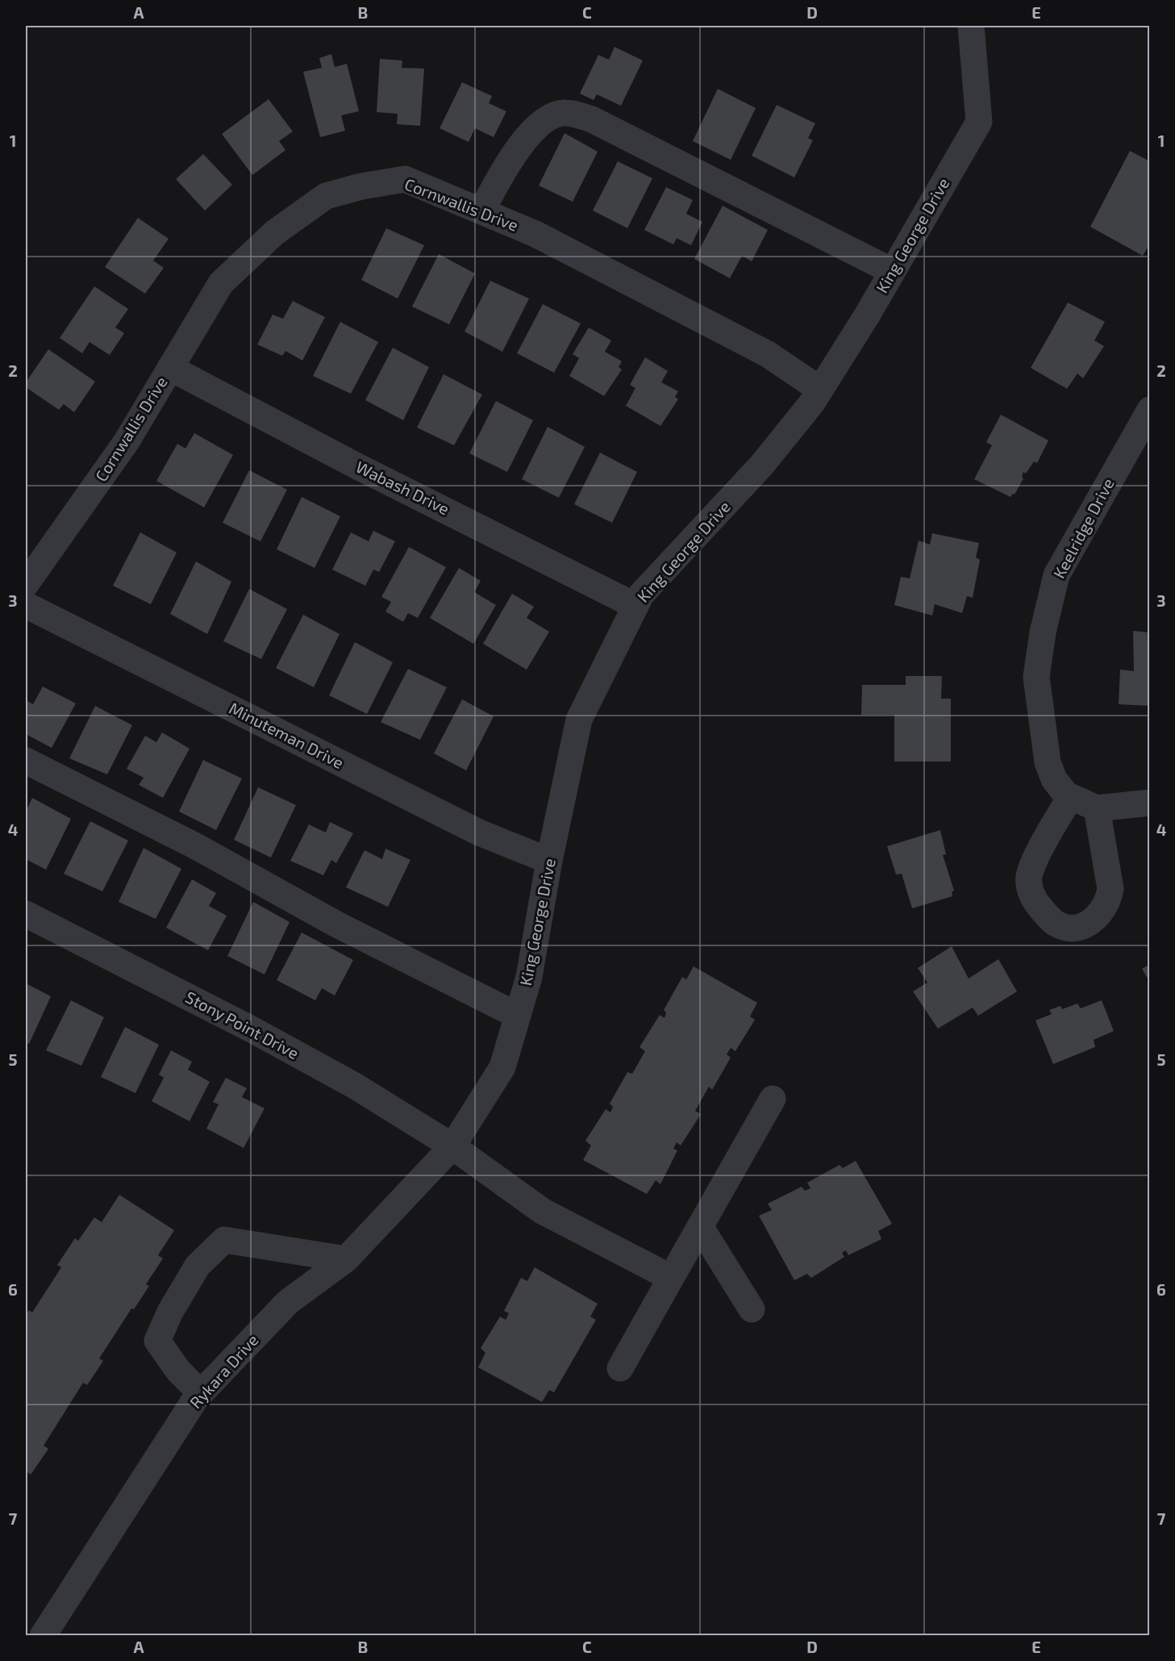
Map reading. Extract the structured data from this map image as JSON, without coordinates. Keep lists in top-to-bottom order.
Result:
{
  "streets": {
    "street": [
      "Cornwallis Drive",
      "King George Drive",
      "Wabash Drive",
      "Keelridge Drive",
      "Minuteman Drive",
      "Stony Point Drive",
      "Rykara Drive"
    ]
  },
  "crossings": [
    ["Cornwallis Drive", "King George Drive"],
    ["Cornwallis Drive", "Wabash Drive"],
    ["King George Drive", "Wabash Drive"],
    ["King George Drive", "Minuteman Drive"],
    ["King George Drive", "Stony Point Drive"],
    ["King George Drive", "Rykara Drive"],
    ["Stony Point Drive", "Rykara Drive"]
  ],
  "grid": {
    "columns": [
      "A",
      "B",
      "C",
      "D",
      "E"
    ],
    "rows": [
      "1",
      "2",
      "3",
      "4",
      "5",
      "6",
      "7"
    ]
  }
}
